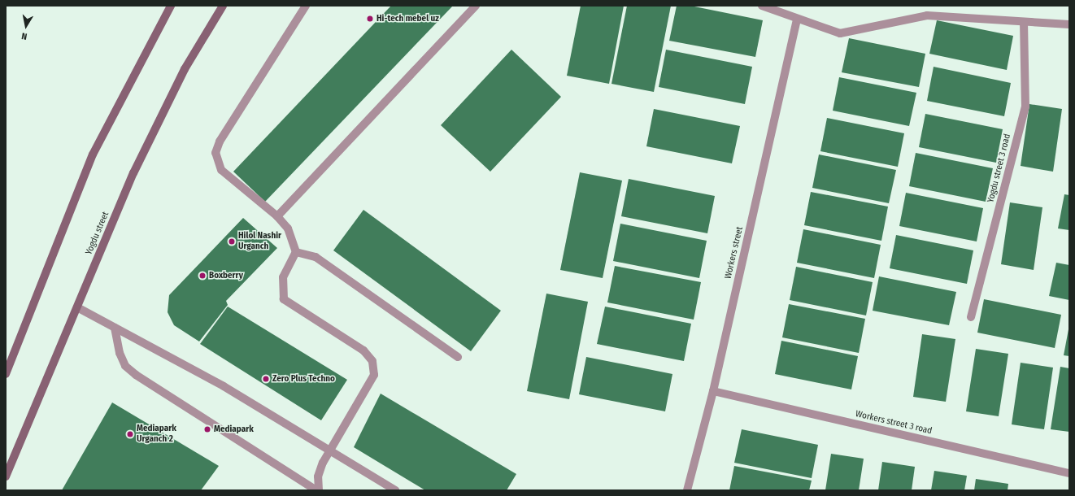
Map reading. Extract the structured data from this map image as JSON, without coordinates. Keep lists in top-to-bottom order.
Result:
{
  "streets": {
    "main road": ["Yogdu street"],
    "street": ["Yogdu street 3 road", "Workers street", "Workers street 3 road"]
  },
  "crossings": [
    ["Workers street", "Workers street 3 road"]
  ],
  "places": [
    "Hi-tech mebel uz",
    "Hilol Nashir Urganch",
    "Boxberry",
    "Zero Plus Techno",
    "Mediapark",
    "Mediapark Urganch 2"
  ],
  "north": "bottom"
}
